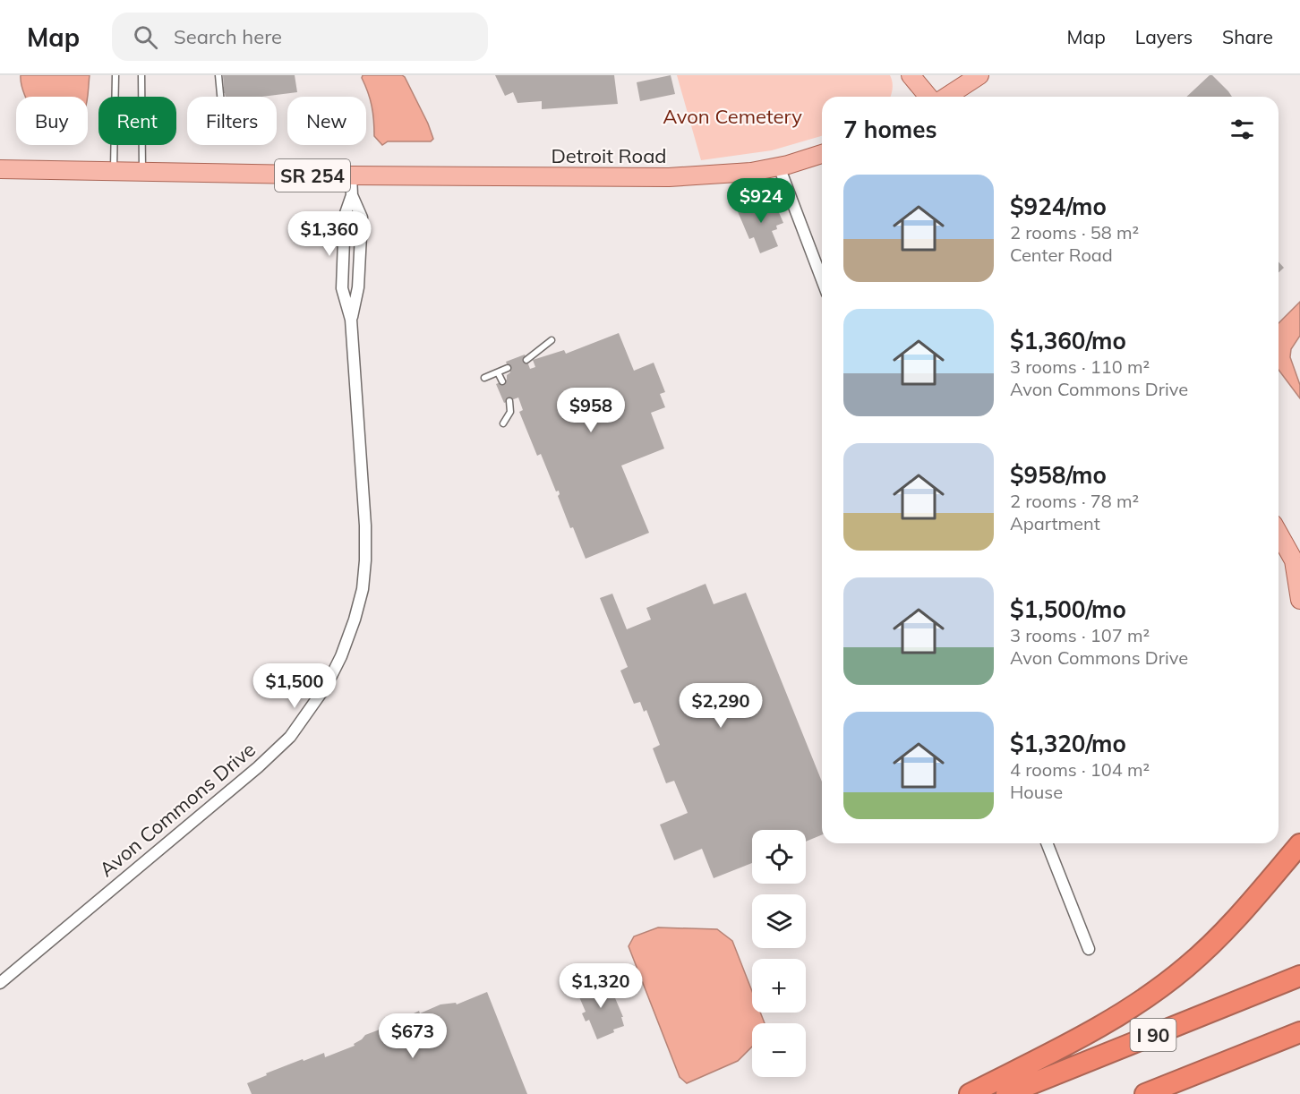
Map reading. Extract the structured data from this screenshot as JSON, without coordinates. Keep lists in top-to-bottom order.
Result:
{
  "streets": {
    "highway": ["I 90"],
    "main road": ["Detroit Road", "SR 254"],
    "street": ["Avon Commons Drive"]
  },
  "crossings": [
    ["Detroit Road", "Avon Commons Drive"]
  ],
  "parks": ["Avon Cemetery"],
  "page": {
    "header": "Map",
    "search": "Search here",
    "nav": ["Map", "Layers", "Share"],
    "chip": [
      "Buy",
      "Rent",
      "Filters",
      "New"
    ],
    "heading": "7 homes",
    "list": [
      {
        "name": "$924/mo",
        "note": "2 rooms · 58 m² · Center Road"
      },
      {
        "name": "$1,360/mo",
        "note": "3 rooms · 110 m² · Avon Commons Drive"
      },
      {
        "name": "$958/mo",
        "note": "2 rooms · 78 m² · Apartment"
      },
      {
        "name": "$1,500/mo",
        "note": "3 rooms · 107 m² · Avon Commons Drive"
      },
      {
        "name": "$1,320/mo",
        "note": "4 rooms · 104 m² · House"
      }
    ],
    "price": [
      "$924",
      "$1,360",
      "$958",
      "$1,500",
      "$2,290",
      "$1,320",
      "$673"
    ],
    "map_buttons": ["+", "−"]
  }
}
